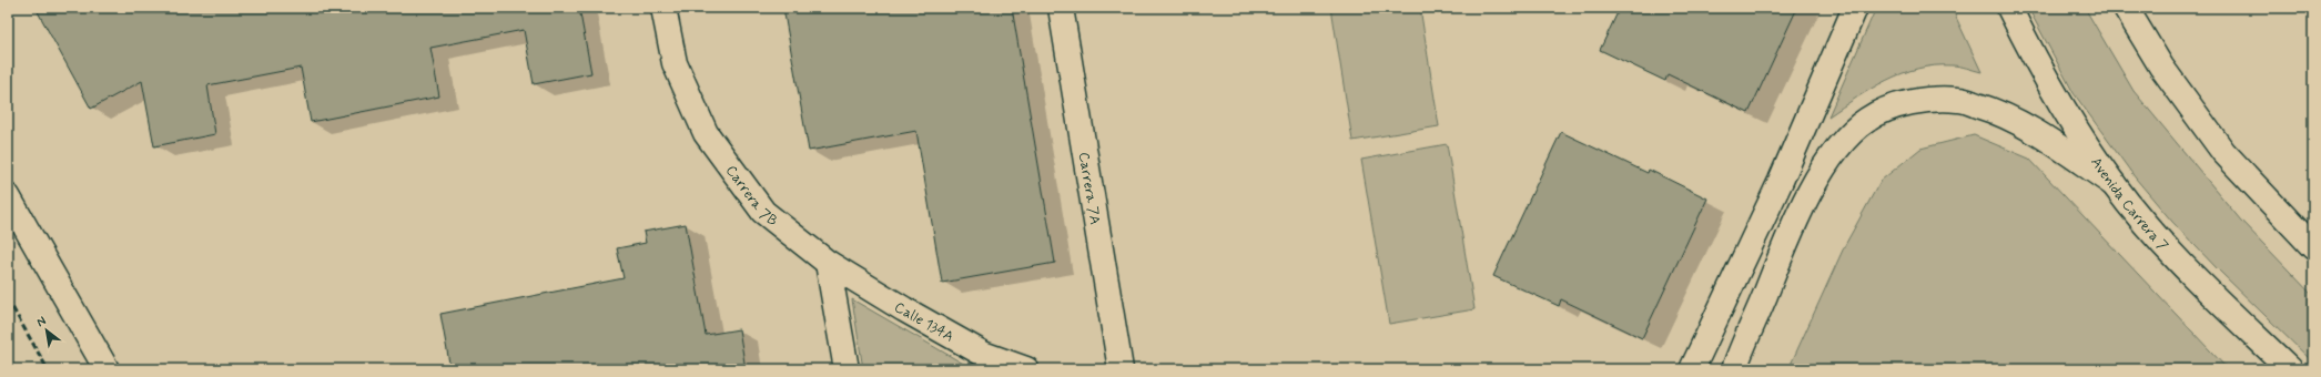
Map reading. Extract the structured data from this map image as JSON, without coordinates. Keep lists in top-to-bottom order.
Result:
{
  "streets": {
    "main road": [
      "Carrera 7A",
      "Carrera 7B",
      "Avenida Carrera 7",
      "Calle 134A"
    ]
  },
  "crossings": [
    ["Carrera 7B", "Calle 134A"]
  ],
  "north": "top left"
}
